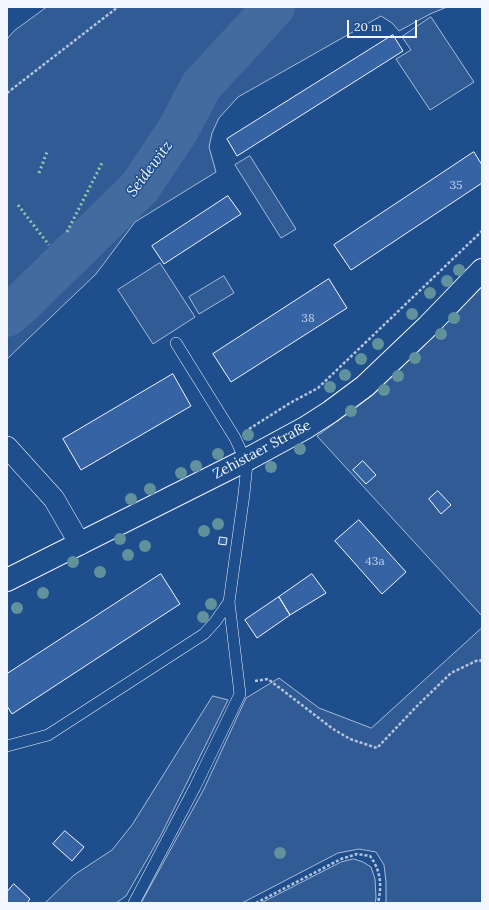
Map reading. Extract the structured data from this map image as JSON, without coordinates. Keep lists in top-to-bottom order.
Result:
{
  "streets": {
    "main road": ["Zehistaer Straße"]
  },
  "water": ["Seidewitz"],
  "house_numbers": ["35", "38", "43a"],
  "scale_bar": "20 m"
}
